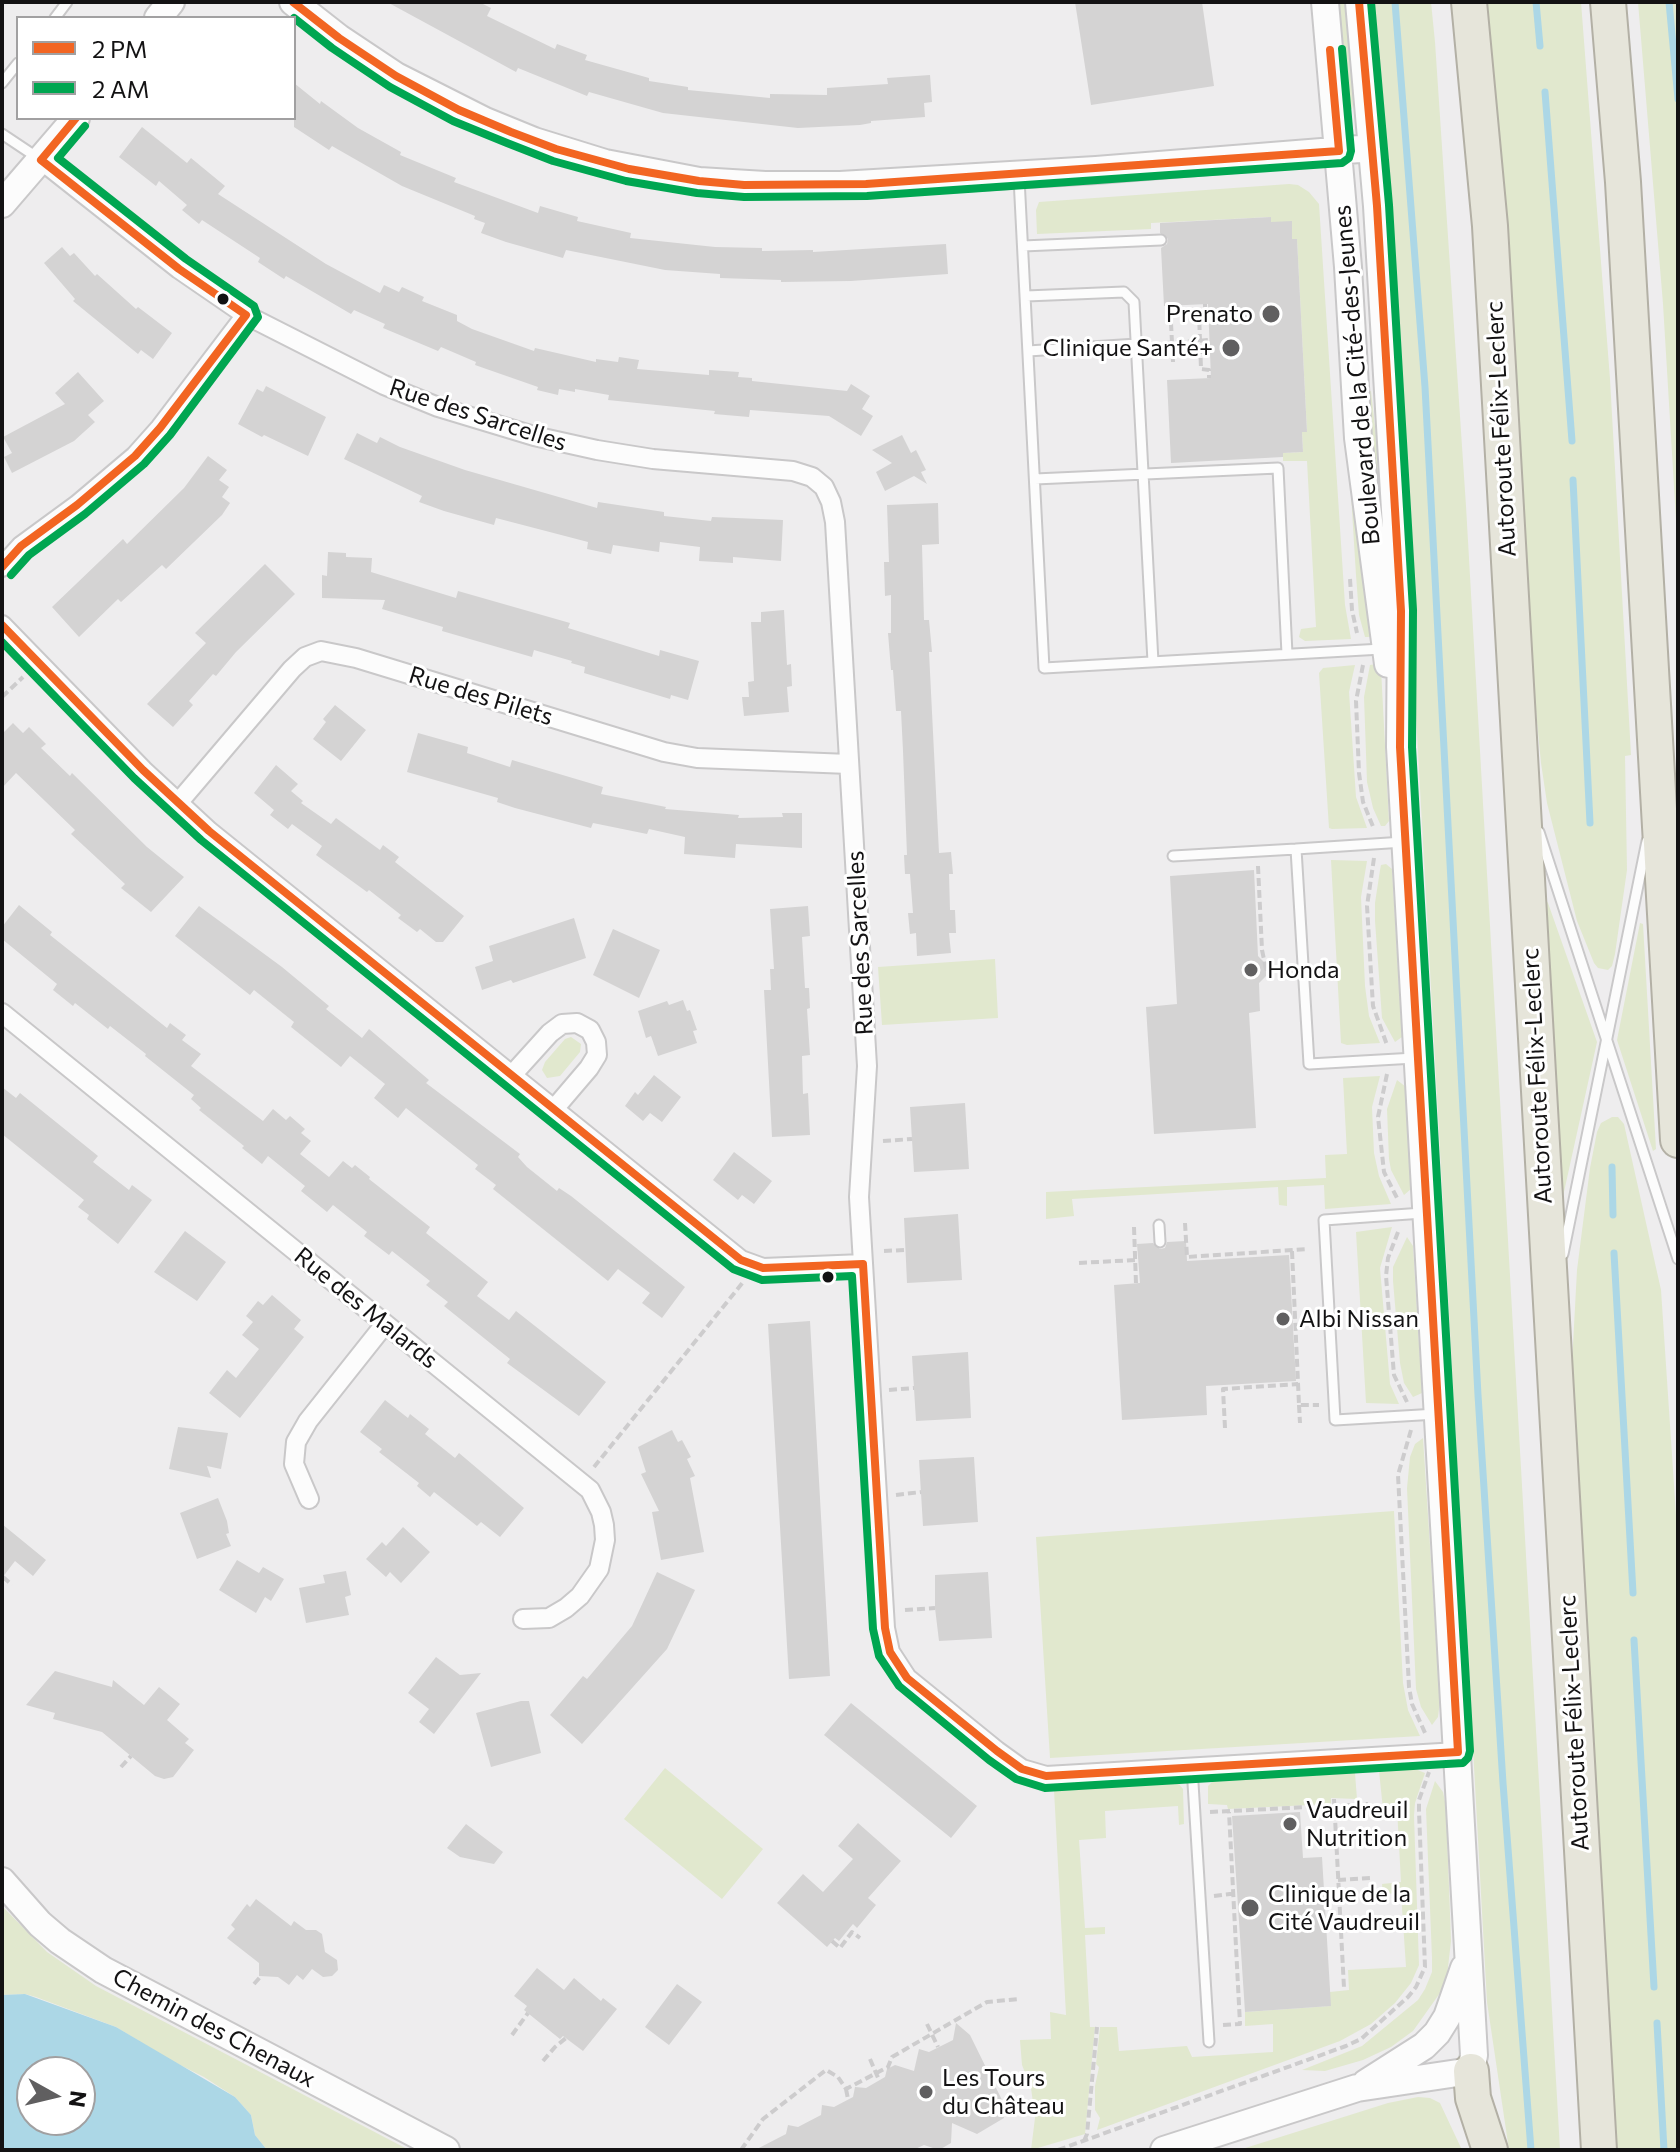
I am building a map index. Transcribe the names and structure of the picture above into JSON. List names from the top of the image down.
{
  "streets": {
    "highway": ["Autoroute Félix-Leclerc"],
    "street": [
      "Boulevard de la Cité-des-Jeunes",
      "Rue des Sarcelles",
      "Rue des Pilets",
      "Rue des Malards",
      "Chemin des Chenaux"
    ]
  },
  "crossings": [
    ["Boulevard de la Cité-des-Jeunes", "Rue des Sarcelles"],
    ["Rue des Sarcelles", "Rue des Pilets"]
  ],
  "places": [
    "Prenato",
    "Clinique Santé+",
    "Honda",
    "Albi Nissan",
    "Vaudreuil Nutrition",
    "Clinique de la Cité Vaudreuil",
    "Les Tours du Château"
  ],
  "legend": ["2 PM", "2 AM"],
  "north": "right"
}
